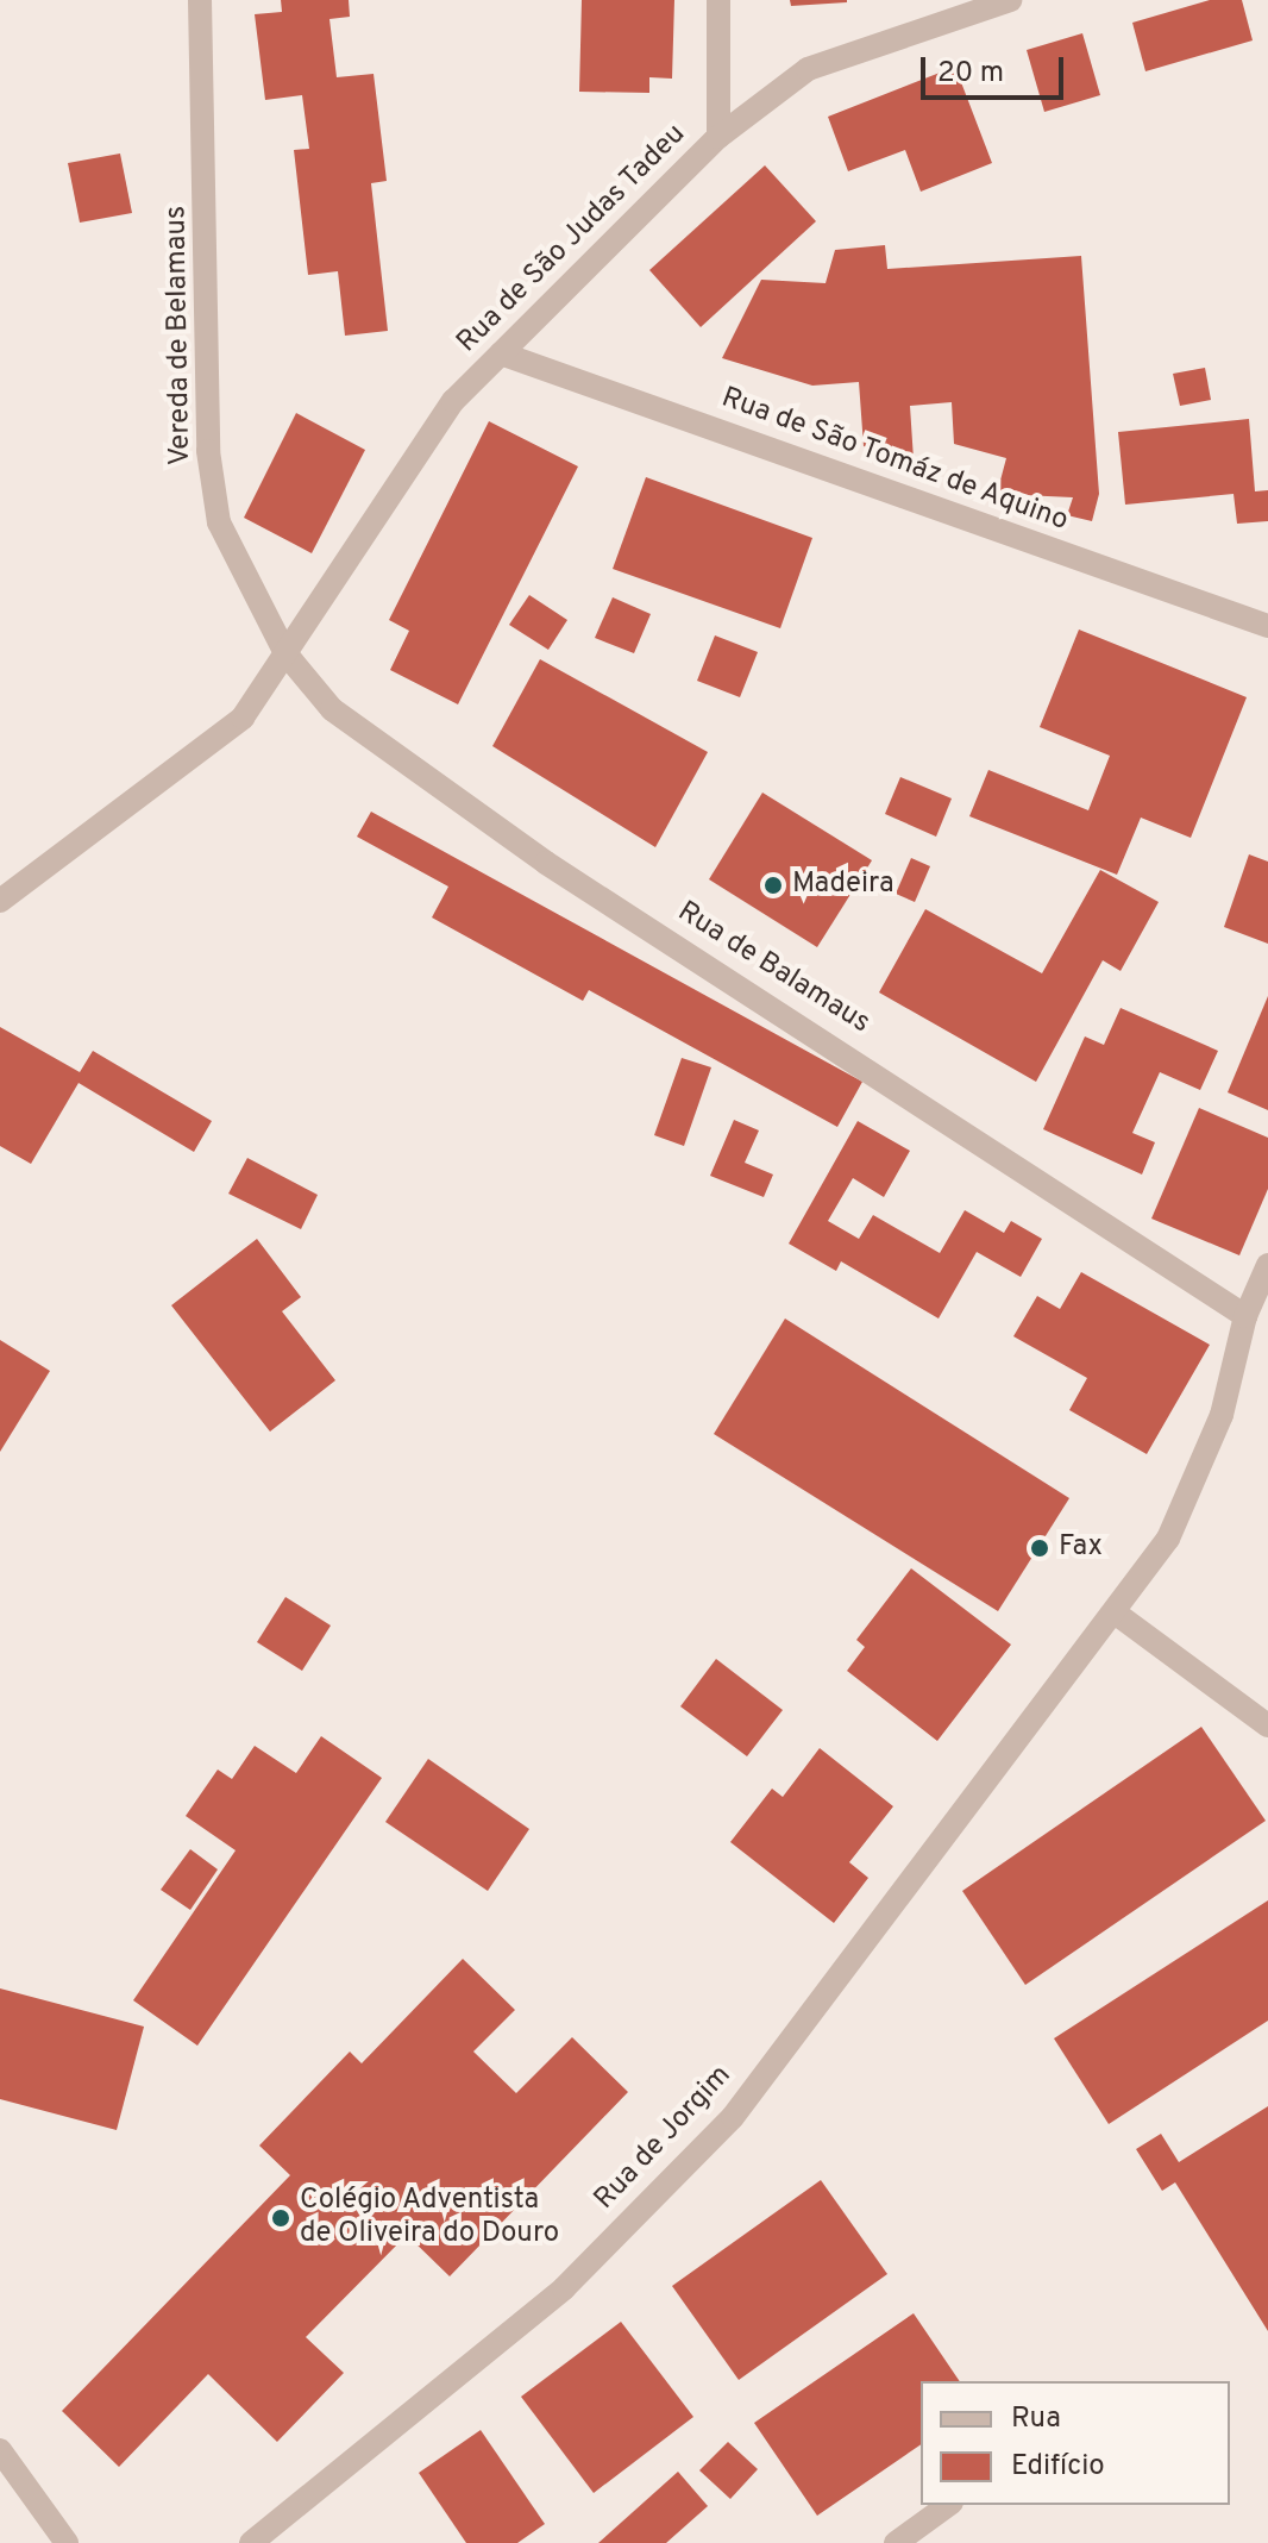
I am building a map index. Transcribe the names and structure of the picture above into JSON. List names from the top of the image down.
{
  "streets": {
    "street": [
      "Rua de São Judas Tadeu",
      "Vereda de Belamaus",
      "Rua de São Tomáz de Aquino",
      "Rua de Balamaus",
      "Rua de Jorgim"
    ]
  },
  "crossings": [
    ["Rua de São Judas Tadeu", "Vereda de Belamaus"],
    ["Rua de São Judas Tadeu", "Rua de São Tomáz de Aquino"],
    ["Rua de São Judas Tadeu", "Rua de Balamaus"],
    ["Vereda de Belamaus", "Rua de Balamaus"],
    ["Rua de Balamaus", "Rua de Jorgim"]
  ],
  "places": ["Madeira", "Fax", "Colégio Adventista de Oliveira do Douro"],
  "legend": ["Rua", "Edifício"],
  "scale_bar": "20 m"
}
